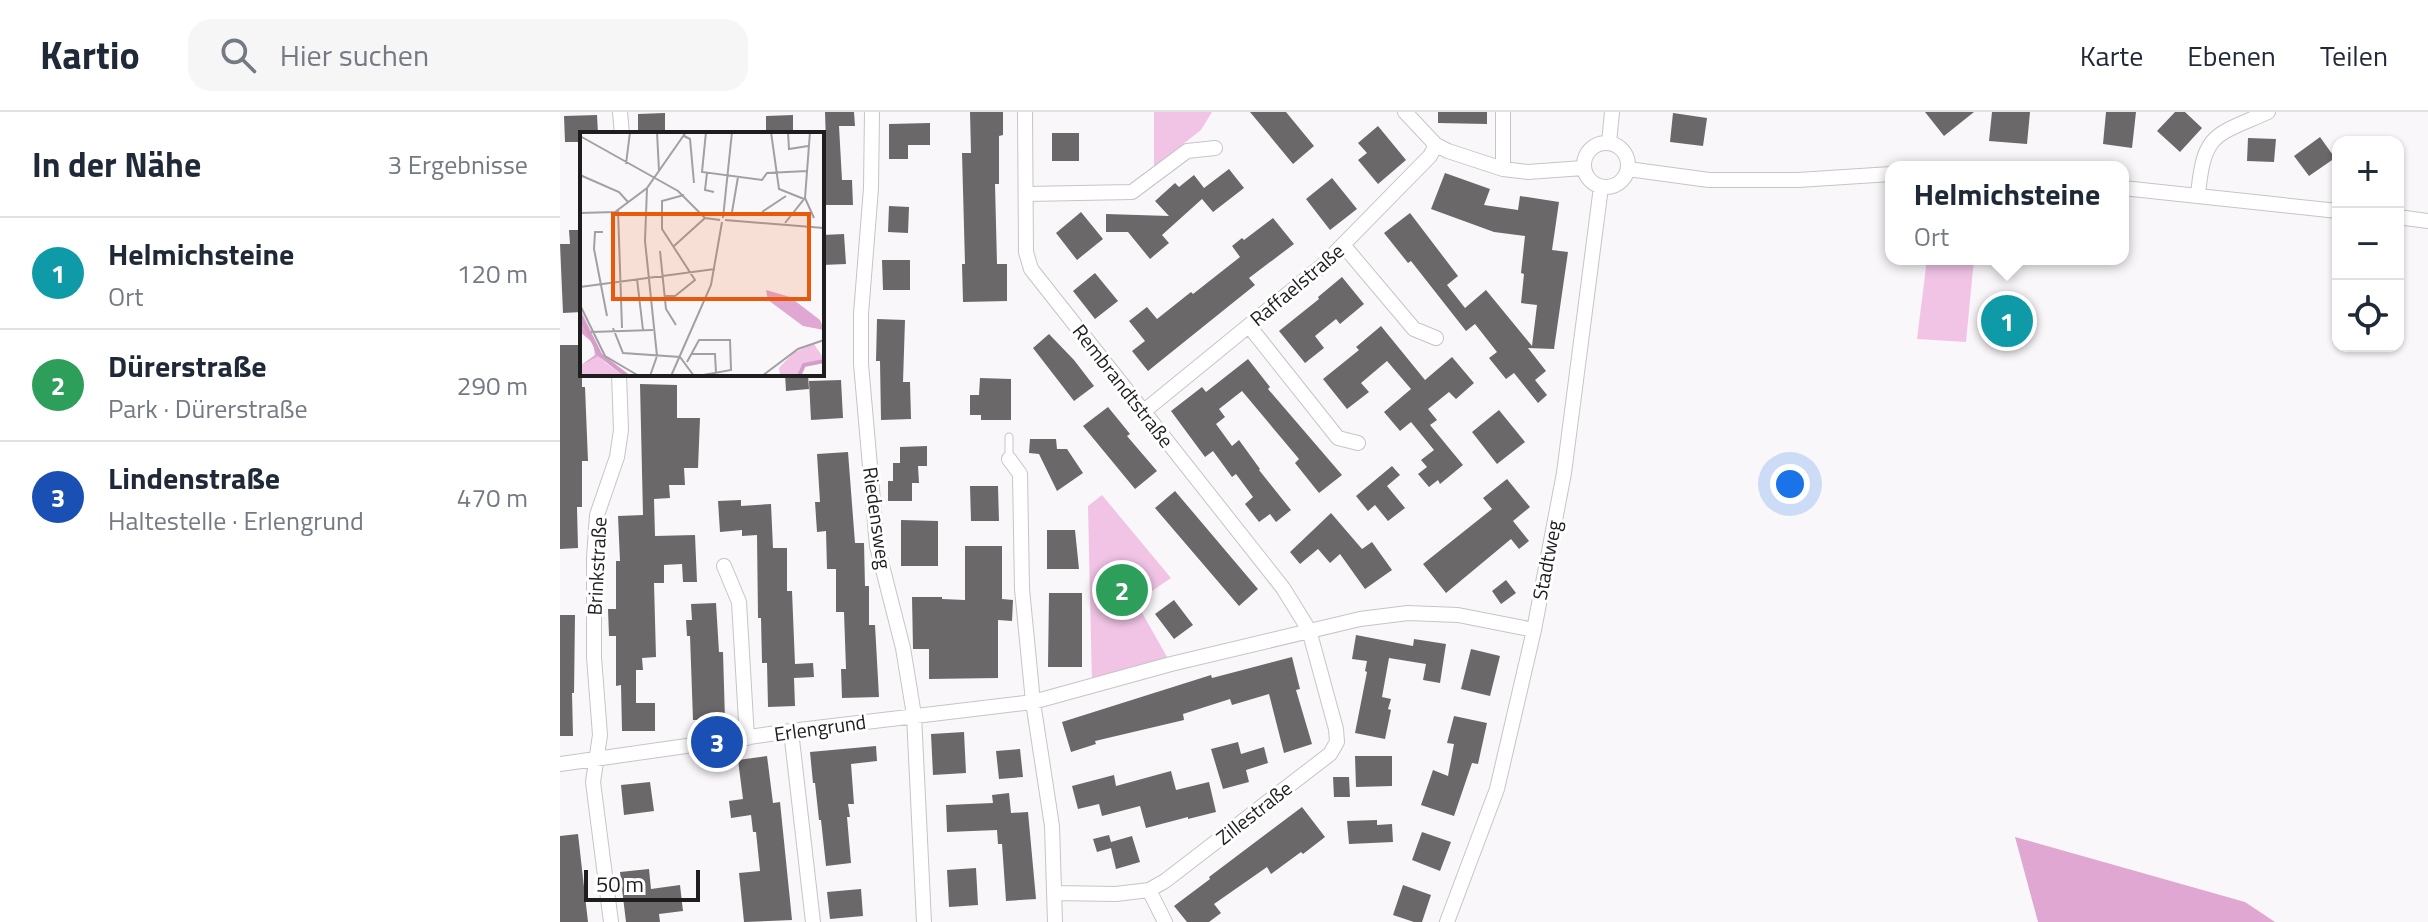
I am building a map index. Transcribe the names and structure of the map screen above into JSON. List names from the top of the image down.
{
  "streets": {
    "street": [
      "Raffaelstraße",
      "Rembrandtstraße",
      "Riedensweg",
      "Stadtweg",
      "Brinkstraße",
      "Erlengrund",
      "Zillestraße"
    ]
  },
  "crossings": [
    ["Raffaelstraße", "Rembrandtstraße"],
    ["Rembrandtstraße", "Erlengrund"],
    ["Rembrandtstraße", "Zillestraße"],
    ["Riedensweg", "Erlengrund"],
    ["Stadtweg", "Erlengrund"],
    ["Brinkstraße", "Erlengrund"],
    ["Erlengrund", "Zillestraße"]
  ],
  "scale_bar": "50 m",
  "page": {
    "header": "Kartio",
    "search": "Hier suchen",
    "nav": ["Karte", "Ebenen", "Teilen"],
    "heading": ["In der Nähe", "3 Ergebnisse"],
    "map_buttons": ["+", "−"],
    "popup": ["Helmichsteine", "Ort"],
    "list": [
      {
        "mark": "1",
        "name": "Helmichsteine",
        "note": "Ort",
        "value": "120 m"
      },
      {
        "mark": "2",
        "name": "Dürerstraße",
        "note": "Park · Dürerstraße",
        "value": "290 m"
      },
      {
        "mark": "3",
        "name": "Lindenstraße",
        "note": "Haltestelle · Erlengrund",
        "value": "470 m"
      }
    ],
    "pins": ["1", "2", "3"],
    "scale": "50 m"
  }
}
